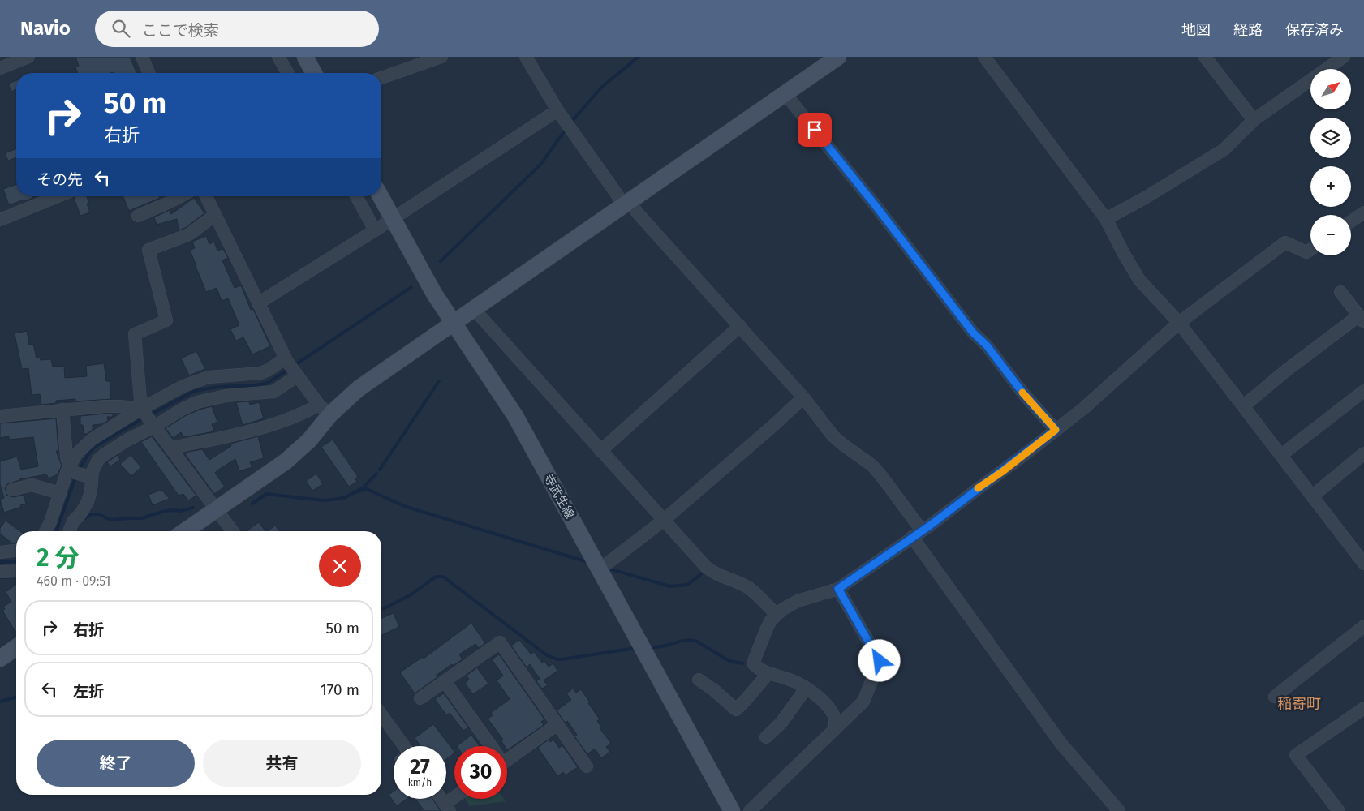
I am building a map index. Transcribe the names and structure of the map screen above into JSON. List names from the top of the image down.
{
  "streets": {
    "street": ["寺武生線"]
  },
  "districts": ["稲寄町"],
  "north": "top right",
  "page": {
    "header": "Navio",
    "search": "ここで検索",
    "nav": ["地図", "経路", "保存済み"],
    "map_buttons": ["+", "−"],
    "turn": ["50 m", "右折"],
    "then": "その先",
    "heading": ["2 分", "460 m · 09:51"],
    "list": [
      {
        "name": "右折",
        "value": "50 m"
      },
      {
        "name": "左折",
        "value": "170 m"
      }
    ],
    "buttons": ["終了", "共有"],
    "speed": "27 km/h",
    "limit": "30"
  }
}
